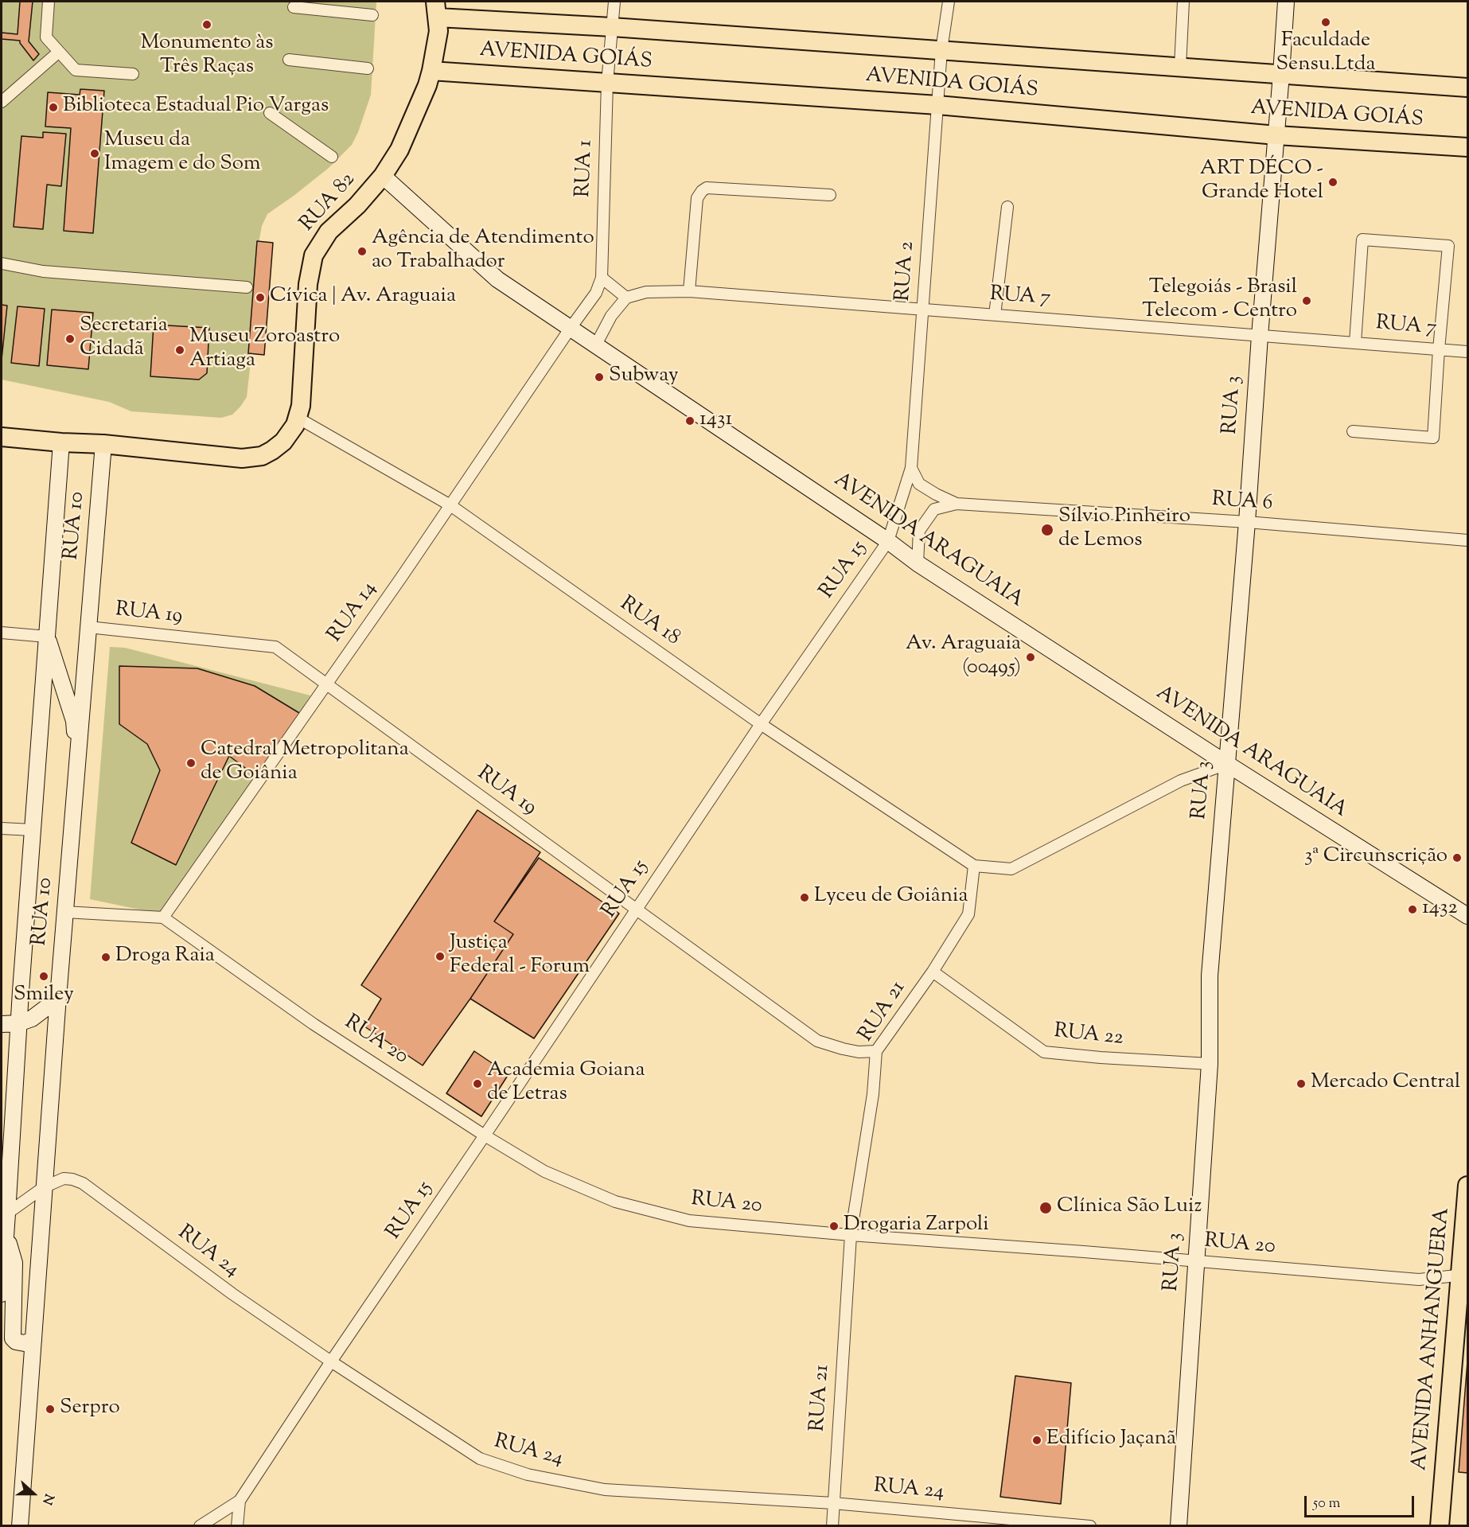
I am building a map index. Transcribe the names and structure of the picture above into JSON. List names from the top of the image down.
{
  "streets": {
    "main road": [
      "AVENIDA GOIÁS",
      "RUA 82",
      "RUA 3",
      "RUA 10",
      "AVENIDA ARAGUAIA",
      "AVENIDA ANHANGUERA"
    ],
    "street": [
      "RUA 1",
      "RUA 2",
      "RUA 7",
      "RUA 6",
      "RUA 15",
      "RUA 14",
      "RUA 19",
      "RUA 18",
      "RUA 21",
      "RUA 22",
      "RUA 20",
      "RUA 24"
    ]
  },
  "crossings": [
    ["AVENIDA GOIÁS", "RUA 1"],
    ["AVENIDA GOIÁS", "RUA 82"],
    ["AVENIDA GOIÁS", "RUA 2"],
    ["AVENIDA GOIÁS", "RUA 3"],
    ["RUA 1", "AVENIDA ARAGUAIA"],
    ["RUA 1", "RUA 14"],
    ["RUA 82", "RUA 10"],
    ["RUA 82", "AVENIDA ARAGUAIA"],
    ["RUA 82", "RUA 18"],
    ["RUA 2", "RUA 7"],
    ["RUA 2", "RUA 6"],
    ["RUA 2", "AVENIDA ARAGUAIA"],
    ["RUA 2", "RUA 15"],
    ["RUA 7", "RUA 3"],
    ["RUA 3", "RUA 6"],
    ["RUA 3", "AVENIDA ARAGUAIA"],
    ["RUA 3", "RUA 22"],
    ["RUA 3", "RUA 20"],
    ["RUA 6", "AVENIDA ARAGUAIA"],
    ["RUA 10", "RUA 19"],
    ["RUA 10", "RUA 24"],
    ["AVENIDA ARAGUAIA", "RUA 15"],
    ["AVENIDA ARAGUAIA", "RUA 14"],
    ["RUA 15", "RUA 19"],
    ["RUA 15", "RUA 18"],
    ["RUA 15", "RUA 20"],
    ["RUA 15", "RUA 24"],
    ["RUA 14", "RUA 19"],
    ["RUA 14", "RUA 18"],
    ["RUA 14", "RUA 20"],
    ["RUA 19", "RUA 21"],
    ["RUA 18", "RUA 21"],
    ["RUA 21", "RUA 22"],
    ["RUA 21", "RUA 20"],
    ["RUA 21", "RUA 24"],
    ["RUA 20", "AVENIDA ANHANGUERA"]
  ],
  "places": [
    "Faculdade Sensu Ltda",
    "Monumento às Três Raças",
    "Biblioteca Estadual Pio Vargas",
    "Museu da Imagem e do Som",
    "ART DÉCO - Grande Hotel",
    "Agência de Atendimento ao Trabalhador",
    "Cívica | Av. Araguaia",
    "Telegoiás - Brasil Telecom - Centro",
    "Secretaria Cidadã",
    "Museu Zoroastro Artiaga",
    "Subway",
    "1431",
    "Sílvio Pinheiro de Lemos",
    "Av. Araguaia (00495)",
    "Catedral Metropolitana de Goiânia",
    "3ª Circunscrição",
    "Lyceu de Goiânia",
    "1432",
    "Justiça Federal - Forum",
    "Droga Raia",
    "Smiley",
    "Academia Goiana de Letras",
    "Mercado Central",
    "Clínica São Luiz",
    "Drogaria Zarpoli",
    "Serpro",
    "Edifício Jaçanã"
  ],
  "scale_bar": "50 m",
  "north": "right"
}
